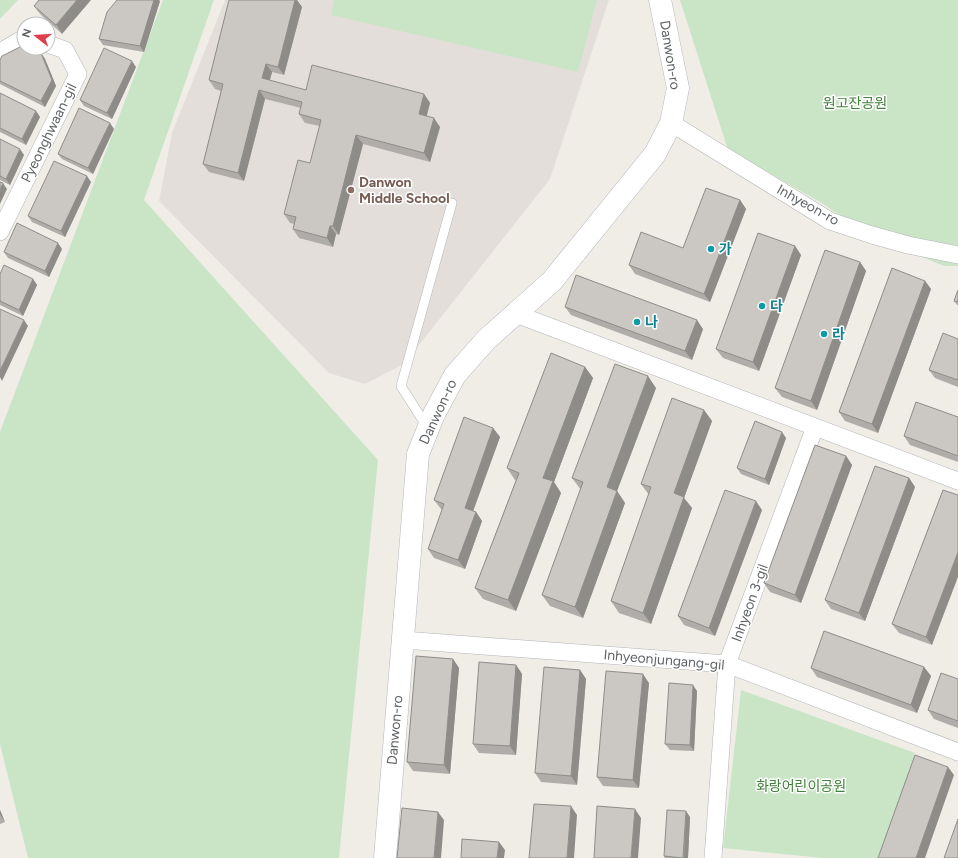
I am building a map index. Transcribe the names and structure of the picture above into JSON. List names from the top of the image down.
{
  "streets": {
    "street": [
      "Danwon-ro",
      "Pyeonghwaan-gil",
      "Inhyeon-ro",
      "Inhyeon 3-gil",
      "Inhyeonjungang-gil"
    ]
  },
  "crossings": [
    ["Danwon-ro", "Inhyeon-ro"],
    ["Danwon-ro", "Inhyeonjungang-gil"],
    ["Inhyeon 3-gil", "Inhyeonjungang-gil"]
  ],
  "parks": ["원고잔공원", "화랑어린이공원"],
  "places": [
    "Danwon Middle School",
    "가",
    "다",
    "나",
    "라"
  ],
  "north": "left"
}
